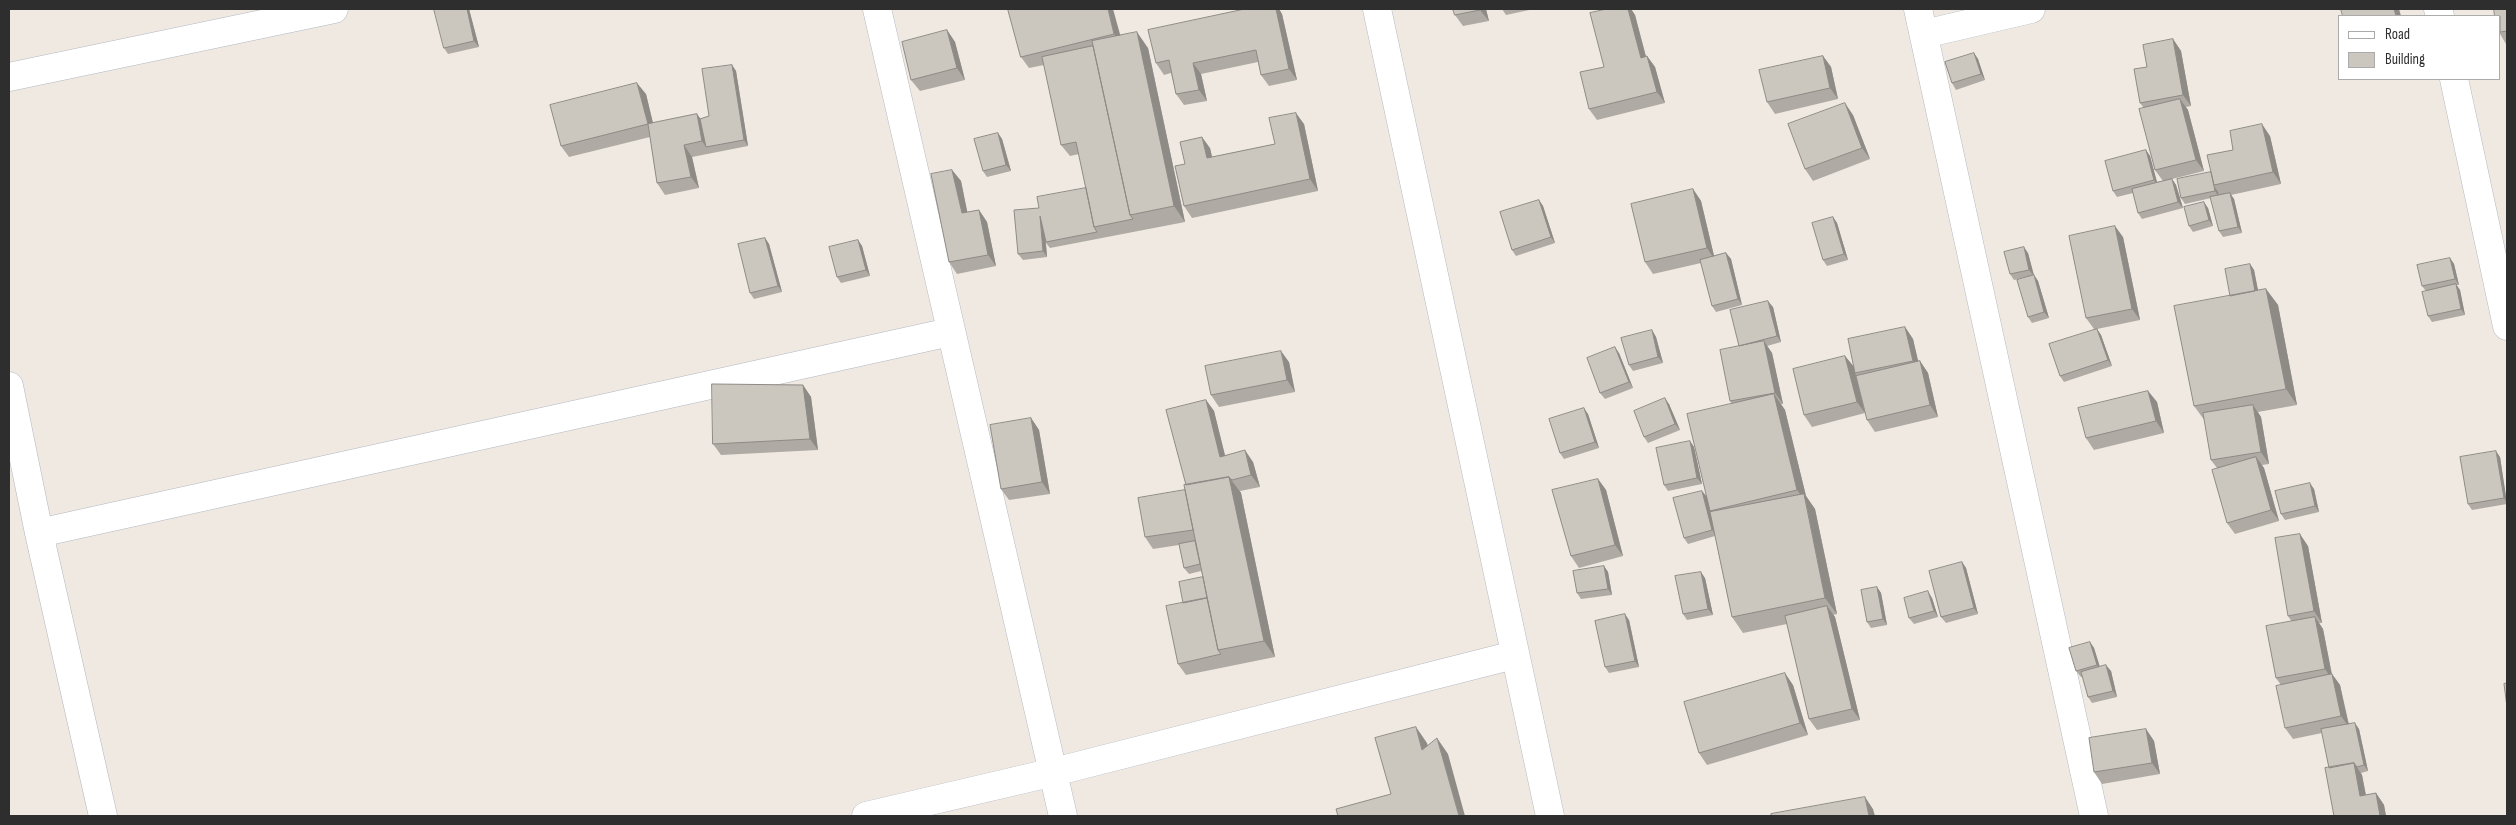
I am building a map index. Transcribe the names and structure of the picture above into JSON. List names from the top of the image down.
{
  "legend": ["Road", "Building"]
}
